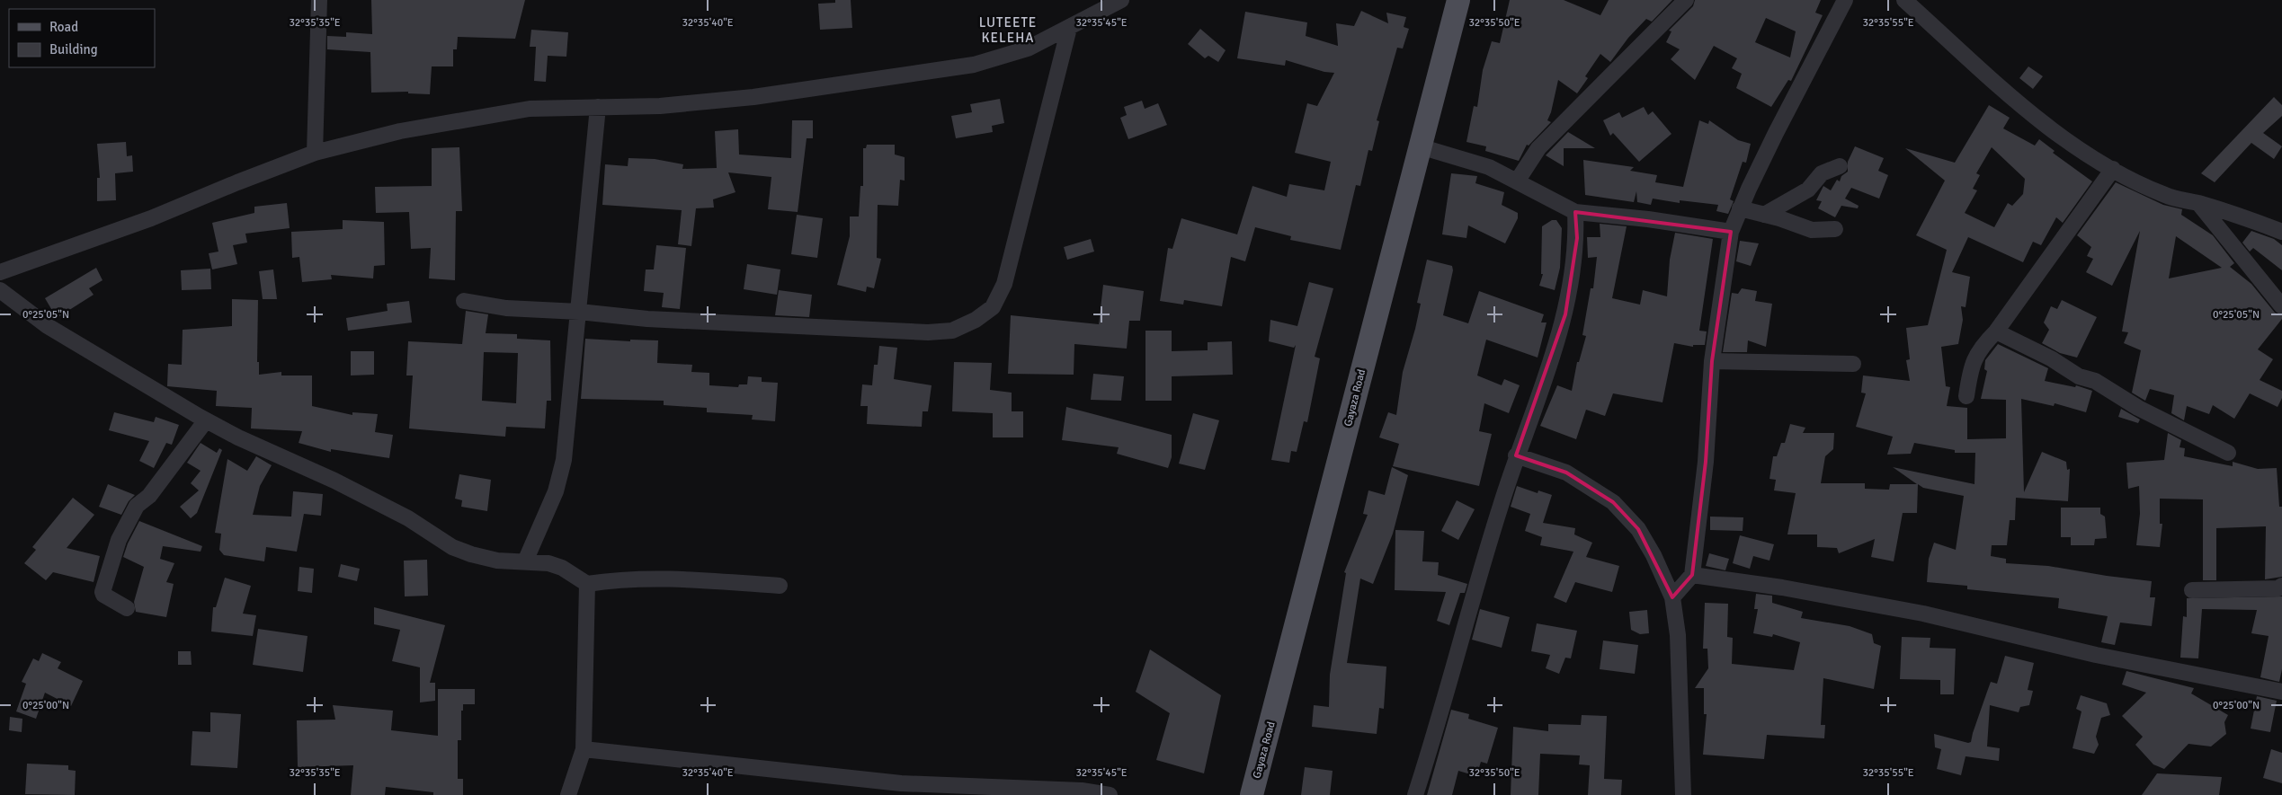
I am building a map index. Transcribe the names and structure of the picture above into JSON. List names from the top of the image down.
{
  "streets": {
    "main road": ["Gayaza Road"]
  },
  "districts": ["LUTEETE KELEHA"],
  "legend": ["Road", "Building"],
  "coordinates": [
    "32°35'35\"E",
    "32°35'40\"E",
    "32°35'45\"E",
    "32°35'50\"E",
    "32°35'55\"E",
    "0°25'05\"N",
    "0°25'00\"N"
  ]
}
